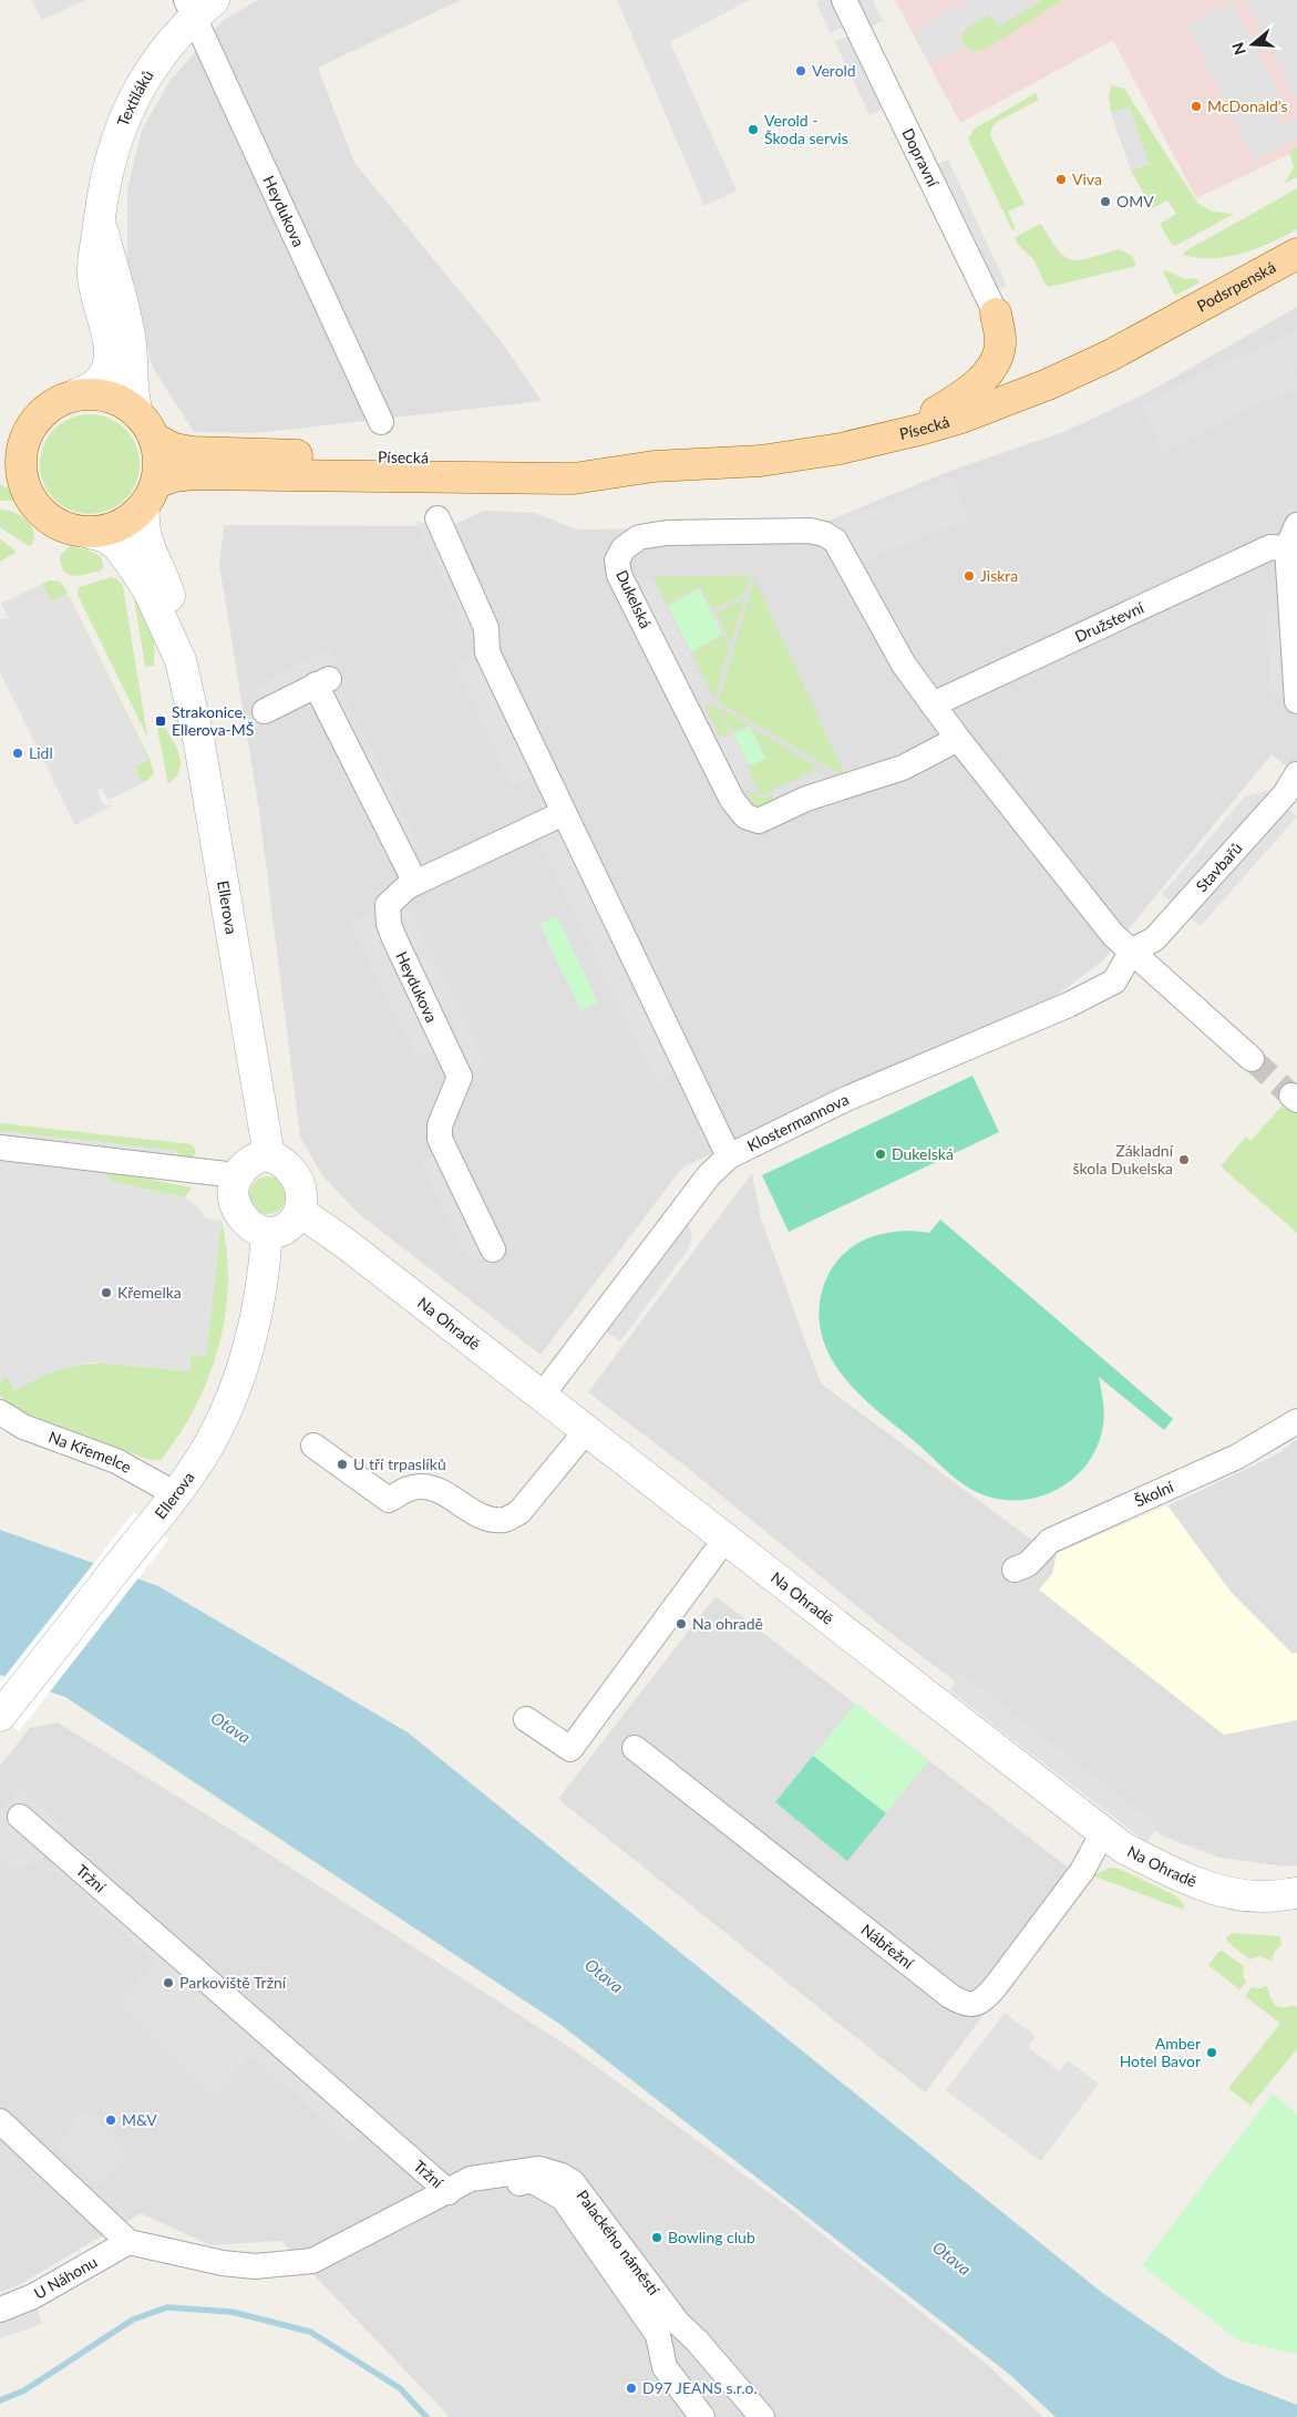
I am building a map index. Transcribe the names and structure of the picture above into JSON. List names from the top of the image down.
{
  "streets": {
    "main road": ["Podsrpenská", "Písecká"],
    "street": [
      "Textiláků",
      "Dopravní",
      "Heydukova",
      "Dukelská",
      "Družstevní",
      "Stavbařů",
      "Ellerova",
      "Klostermannova",
      "Na Ohradě",
      "Na Křemelce",
      "Školní",
      "Tržní",
      "Nábřežní",
      "Palackého náměstí",
      "U Náhonu"
    ]
  },
  "crossings": [
    ["Textiláků", "Heydukova"],
    ["Textiláků", "Písecká"],
    ["Textiláků", "Ellerova"],
    ["Podsrpenská", "Písecká"],
    ["Písecká", "Ellerova"],
    ["Dukelská", "Družstevní"],
    ["Dukelská", "Stavbařů"],
    ["Dukelská", "Klostermannova"],
    ["Stavbařů", "Klostermannova"],
    ["Ellerova", "Na Ohradě"],
    ["Ellerova", "Na Křemelce"],
    ["Klostermannova", "Na Ohradě"],
    ["Na Ohradě", "Nábřežní"],
    ["Tržní", "Palackého náměstí"],
    ["Tržní", "U Náhonu"]
  ],
  "water": ["Otava"],
  "places": {
    "other": [
      "Verold",
      "McDonald's",
      "Verold - Škoda servis",
      "Viva",
      "OMV",
      "Jiskra",
      "Lidl",
      "Dukelská",
      "Základní škola Dukelska",
      "Křemelka",
      "U tří trpaslíků",
      "Na ohradě",
      "Parkoviště Tržní",
      "Amber Hotel Bavor",
      "M&V",
      "Bowling club",
      "D97 JEANS s.r.o."
    ],
    "transit": ["Strakonice, Ellerova-MŠ"]
  },
  "north": "left"
}
